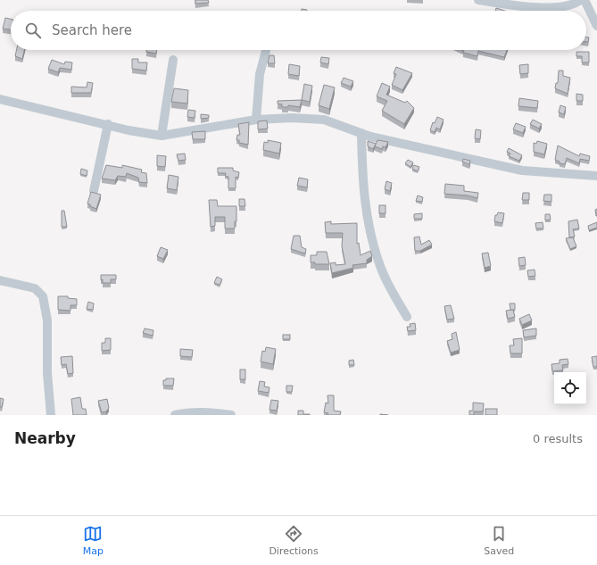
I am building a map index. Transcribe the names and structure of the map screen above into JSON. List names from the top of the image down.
{
  "page": {
    "search": "Search here",
    "heading": ["Nearby", "0 results"],
    "nav": ["Map", "Directions", "Saved"]
  }
}
